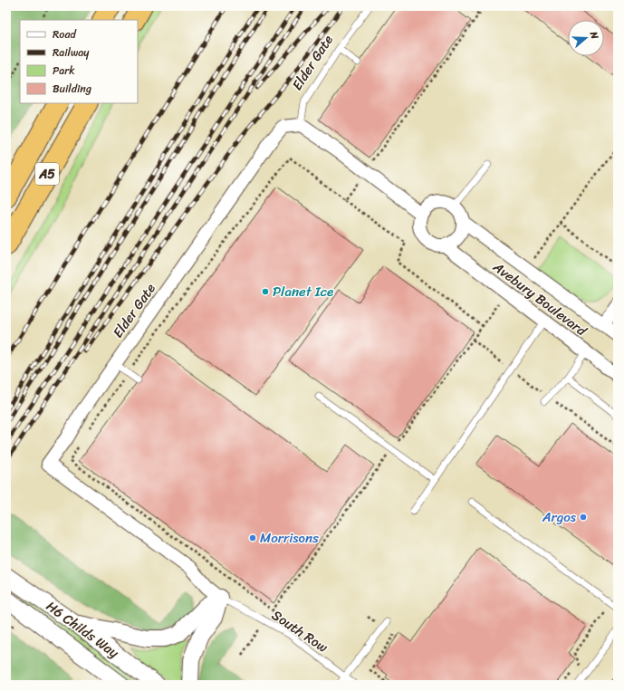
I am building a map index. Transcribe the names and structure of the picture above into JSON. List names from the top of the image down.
{
  "streets": {
    "highway": ["A5"],
    "street": ["Elder Gate", "Avebury Boulevard", "H6 Childs Way"],
    "lane": ["South Row"]
  },
  "crossings": [
    ["Elder Gate", "South Row"]
  ],
  "places": ["Planet Ice", "Argos", "Morrisons"],
  "legend": [
    "Road",
    "Railway",
    "Park",
    "Building"
  ],
  "north": "right"
}
